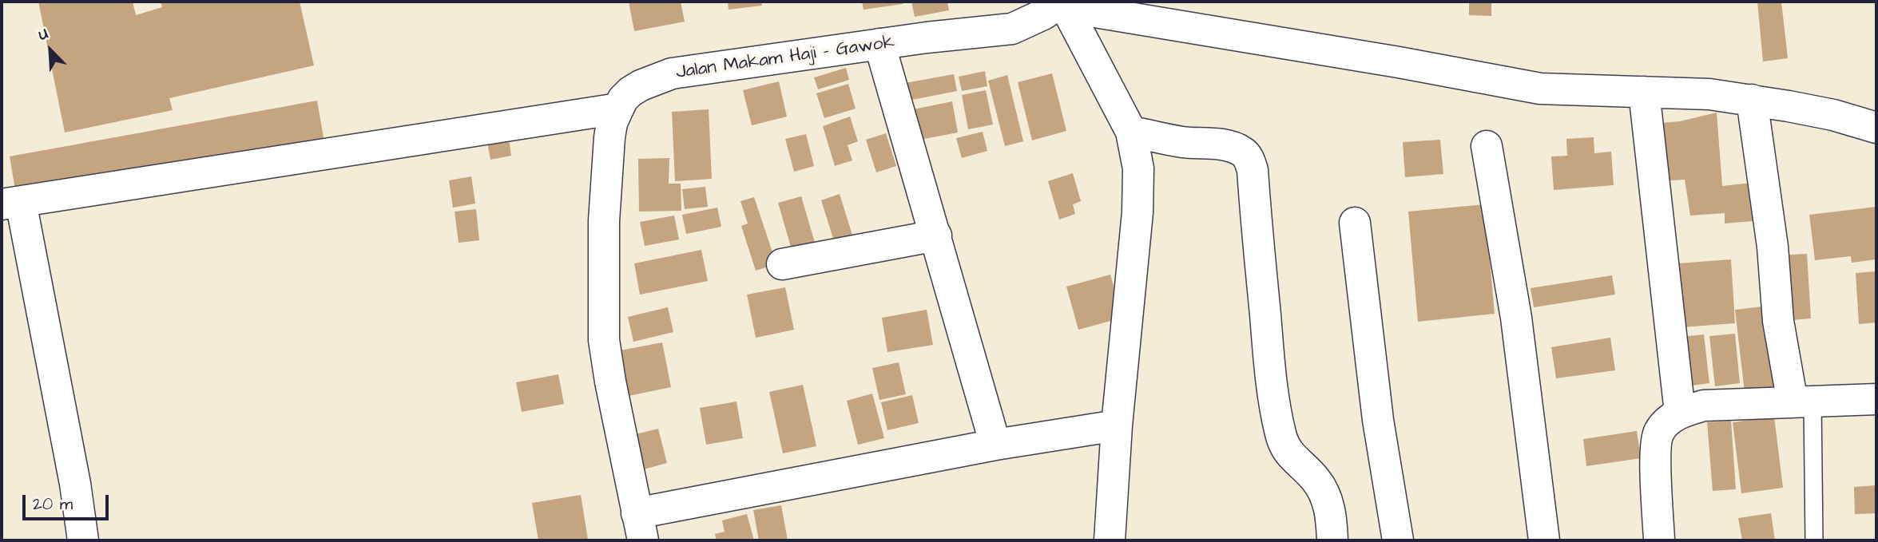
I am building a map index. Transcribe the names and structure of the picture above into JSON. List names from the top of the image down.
{
  "streets": {
    "street": ["Jalan Makam Haji - Gawok"]
  },
  "scale_bar": "20 m",
  "north": "top left"
}
